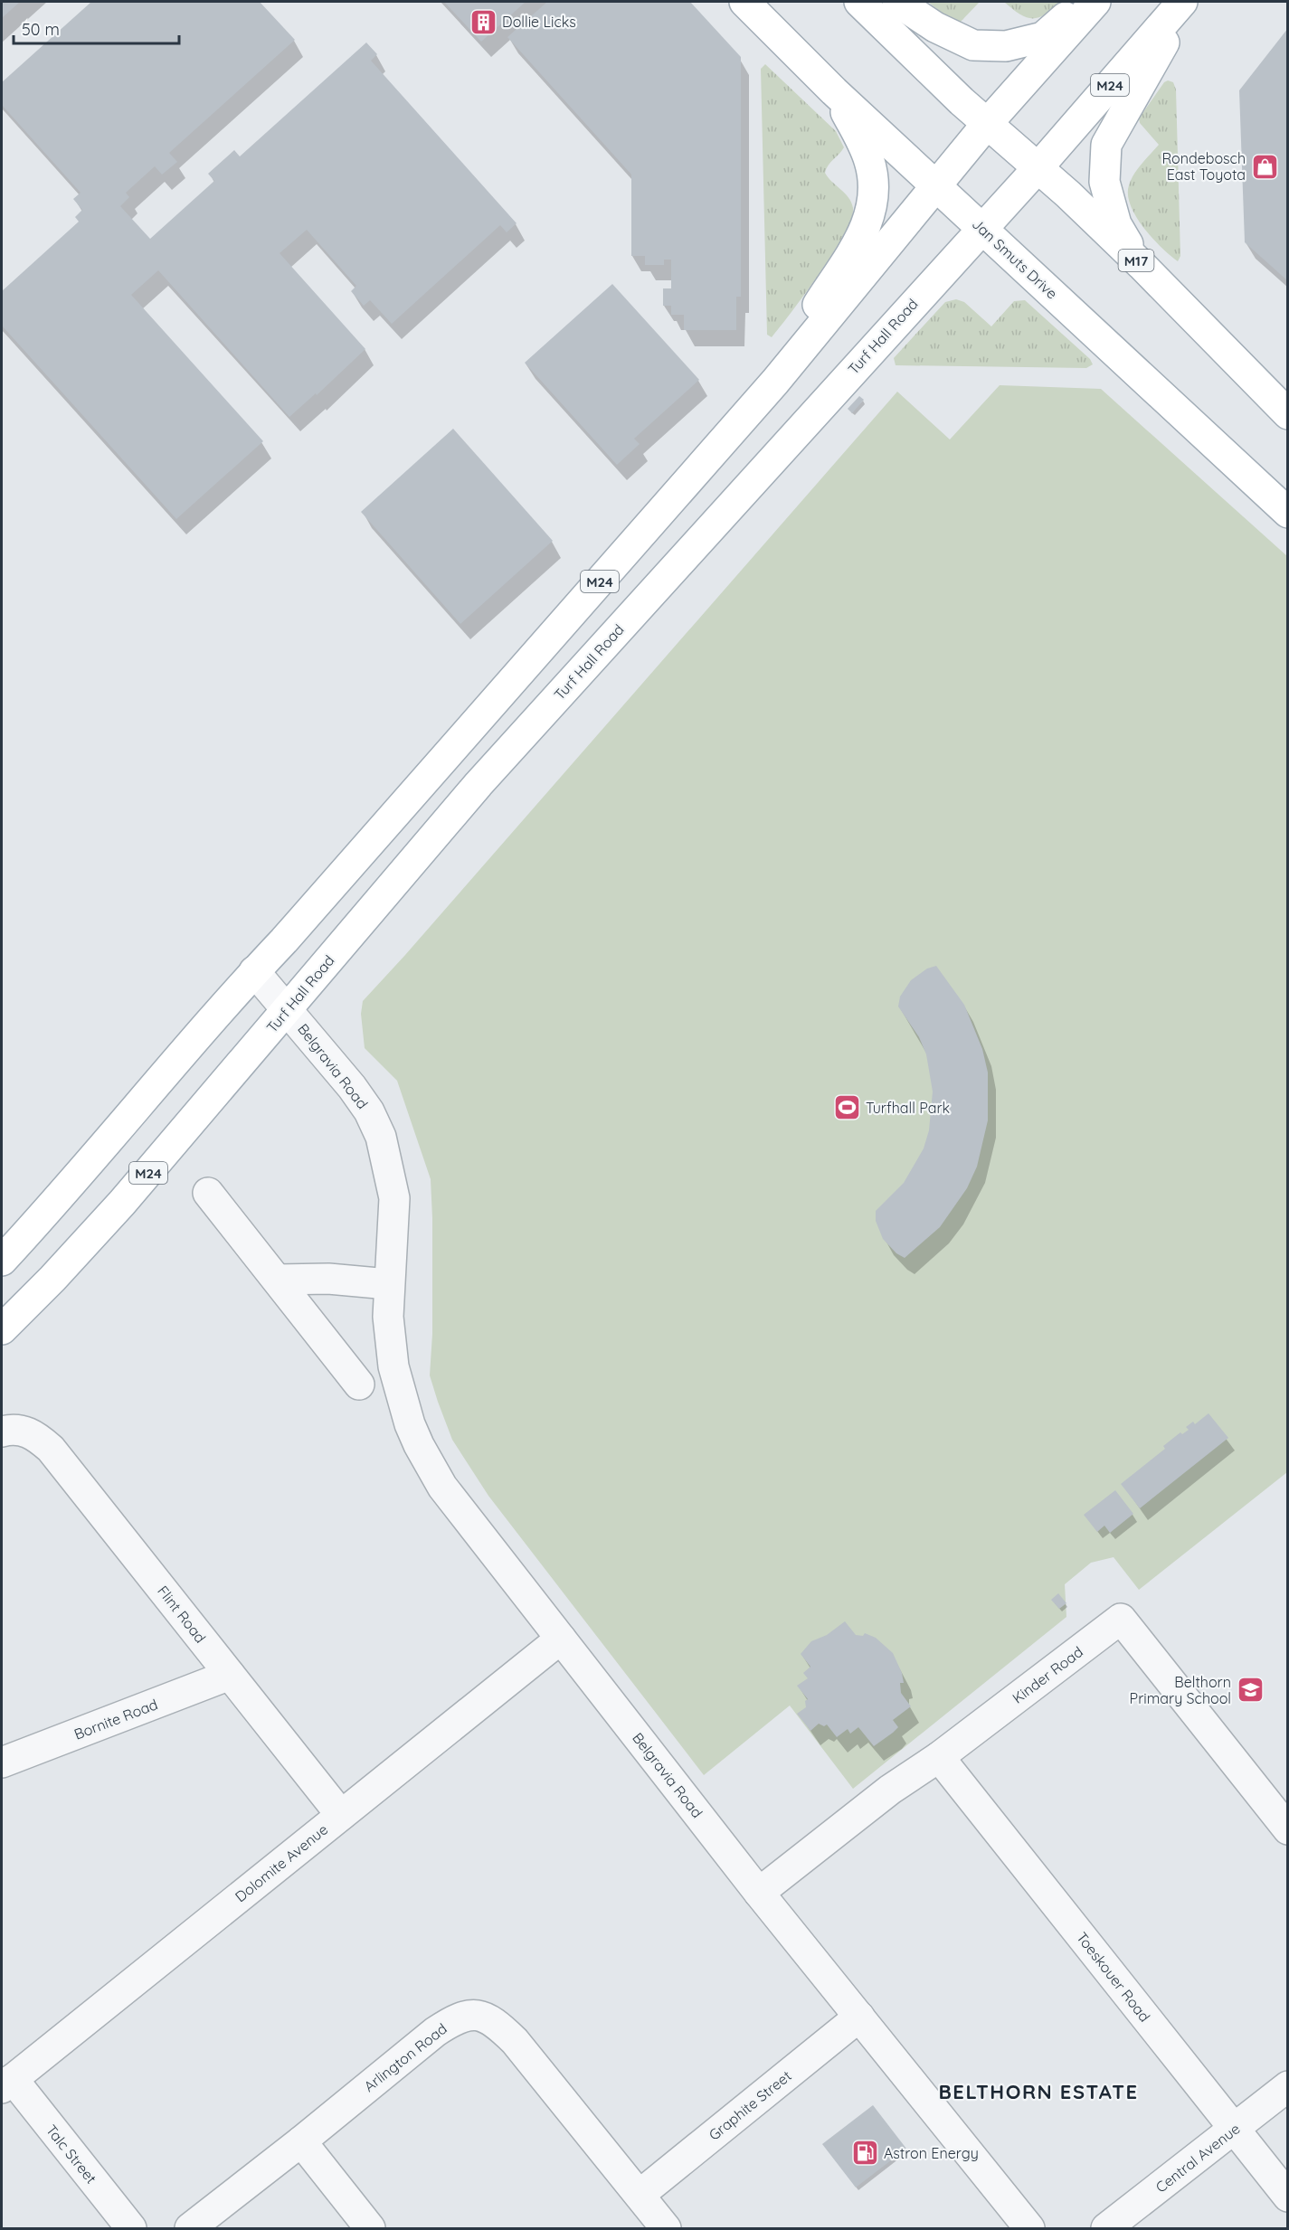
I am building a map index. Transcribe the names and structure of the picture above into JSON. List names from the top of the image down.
{
  "streets": {
    "main road": [
      "M24",
      "Jan Smuts Drive",
      "M17",
      "Turf Hall Road"
    ],
    "street": [
      "Belgravia Road",
      "Flint Road",
      "Kinder Road",
      "Bornite Road",
      "Dolomite Avenue",
      "Toeskouer Road",
      "Arlington Road",
      "Graphite Street",
      "Talc Street",
      "Central Avenue"
    ]
  },
  "crossings": [
    ["M24", "Jan Smuts Drive"],
    ["M24", "M17"],
    ["M24", "Belgravia Road"],
    ["Jan Smuts Drive", "Turf Hall Road"],
    ["M17", "Turf Hall Road"],
    ["Turf Hall Road", "Belgravia Road"],
    ["Belgravia Road", "Kinder Road"],
    ["Belgravia Road", "Dolomite Avenue"],
    ["Belgravia Road", "Graphite Street"],
    ["Flint Road", "Bornite Road"],
    ["Flint Road", "Dolomite Avenue"],
    ["Kinder Road", "Toeskouer Road"],
    ["Dolomite Avenue", "Talc Street"],
    ["Toeskouer Road", "Central Avenue"],
    ["Arlington Road", "Graphite Street"]
  ],
  "districts": ["BELTHORN ESTATE"],
  "places": {
    "building": ["Dollie Licks"],
    "shop": ["Rondebosch East Toyota"],
    "sports": ["Turfhall Park"],
    "school or university": ["Belthorn Primary School"],
    "fuel station": ["Astron Energy"]
  },
  "scale_bar": "50 m"
}
